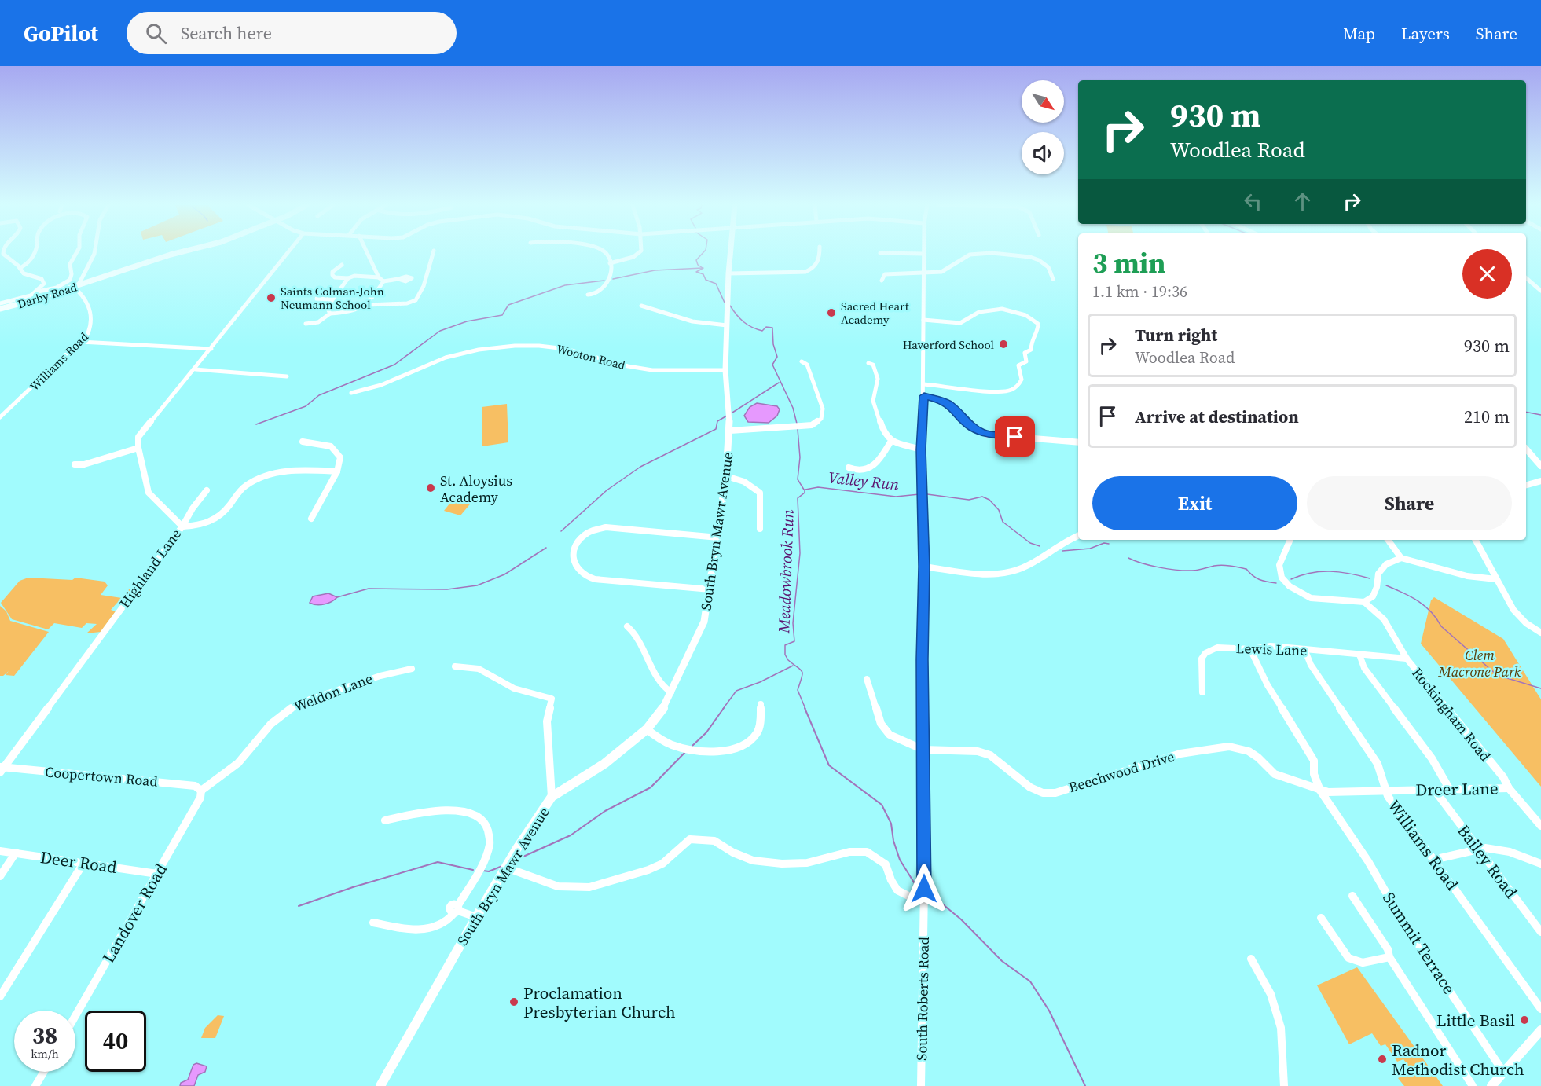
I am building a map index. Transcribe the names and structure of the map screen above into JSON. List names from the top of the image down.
{
  "streets": {
    "main road": ["Darby Road", "South Bryn Mawr Avenue"],
    "street": [
      "Wooton Road",
      "Williams Road",
      "Highland Lane",
      "Lewis Lane",
      "Weldon Lane",
      "Rockingham Road",
      "Beechwood Drive",
      "Coopertown Road",
      "Dreer Lane",
      "Bailey Road",
      "Deer Road",
      "Landover Road",
      "Summit Terrace",
      "South Roberts Road"
    ]
  },
  "crossings": [
    ["Wooton Road", "South Bryn Mawr Avenue"],
    ["Williams Road", "Lewis Lane"],
    ["Williams Road", "Dreer Lane"],
    ["Highland Lane", "Coopertown Road"],
    ["Lewis Lane", "Rockingham Road"],
    ["Weldon Lane", "Coopertown Road"],
    ["Weldon Lane", "Landover Road"],
    ["Rockingham Road", "Dreer Lane"],
    ["Beechwood Drive", "Dreer Lane"],
    ["Beechwood Drive", "Summit Terrace"],
    ["Beechwood Drive", "South Roberts Road"],
    ["Coopertown Road", "Landover Road"],
    ["Dreer Lane", "Bailey Road"],
    ["Dreer Lane", "Summit Terrace"],
    ["Deer Road", "Landover Road"]
  ],
  "water": ["Valley Run", "Meadowbrook Run"],
  "parks": ["Clem Macrone Park"],
  "places": [
    "Saints Colman-John Neumann School",
    "Sacred Heart Academy",
    "Haverford School",
    "St. Aloysius Academy",
    "Proclamation Presbyterian Church",
    "Little Basil",
    "Radnor Methodist Church"
  ],
  "north": "bottom right",
  "page": {
    "header": "GoPilot",
    "search": "Search here",
    "nav": ["Map", "Layers", "Share"],
    "turn": ["930 m", "Woodlea Road"],
    "heading": ["3 min", "1.1 km · 19:36"],
    "list": [
      {
        "name": "Turn right",
        "note": "Woodlea Road",
        "value": "930 m"
      },
      {
        "name": "Arrive at destination",
        "value": "210 m"
      }
    ],
    "buttons": ["Exit", "Share"],
    "speed": "38 km/h",
    "limit": "40"
  }
}
